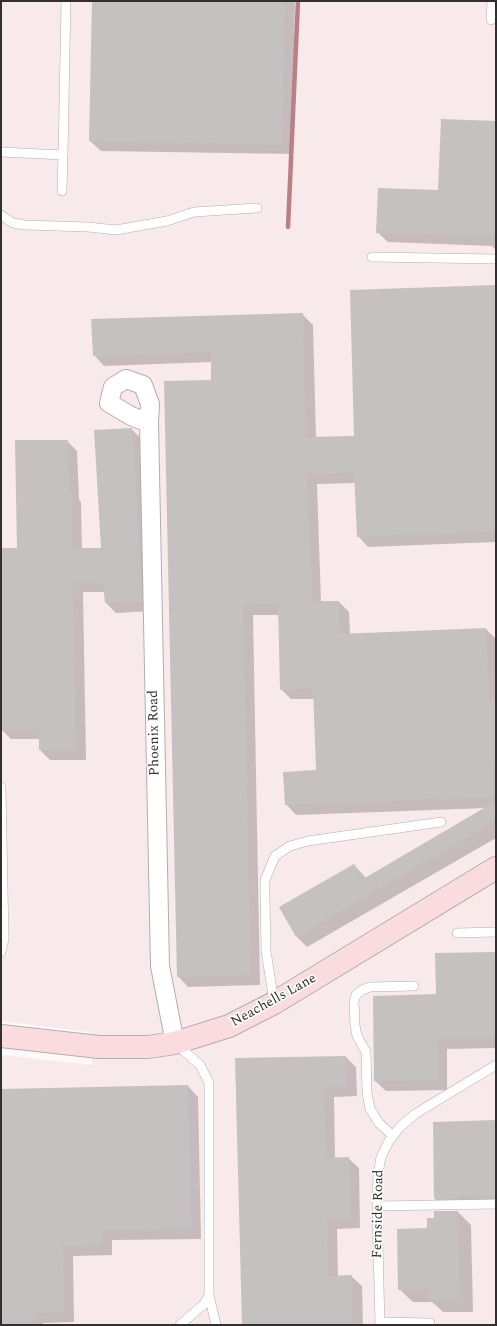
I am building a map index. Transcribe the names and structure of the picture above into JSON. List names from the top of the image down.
{
  "streets": {
    "street": ["Phoenix Road", "Neachells Lane"],
    "lane": ["Fernside Road"]
  },
  "crossings": [
    ["Phoenix Road", "Neachells Lane"]
  ]
}
